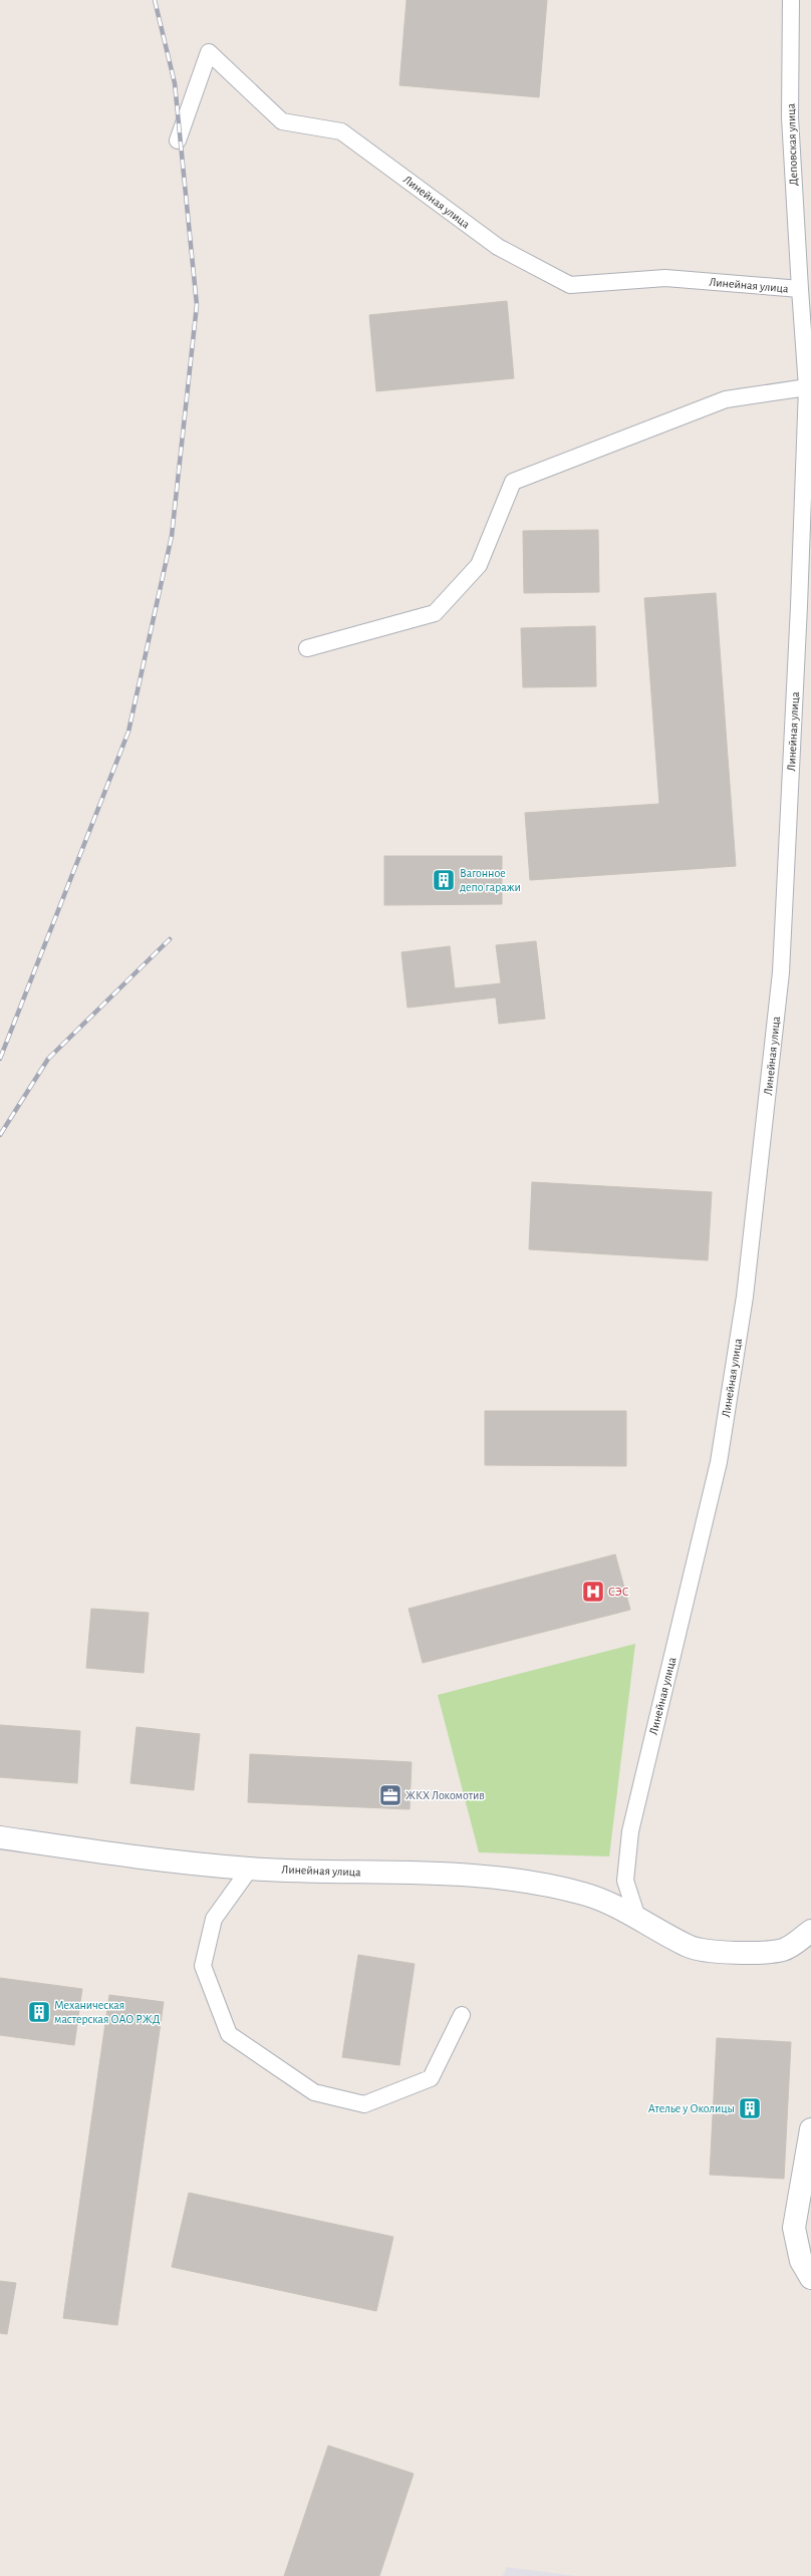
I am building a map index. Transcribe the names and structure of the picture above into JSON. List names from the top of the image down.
{
  "streets": {
    "street": ["Линейная улица"],
    "lane": ["Деповская улица"]
  },
  "crossings": [
    ["Деповская улица", "Линейная улица"]
  ],
  "places": {
    "building": ["Вагонное депо гаражи", "Механическая мастерская ОАО РЖД", "Ателье у Околицы"],
    "hospital": ["СЭС"],
    "office": ["ЖКХ Локомотив"]
  }
}
